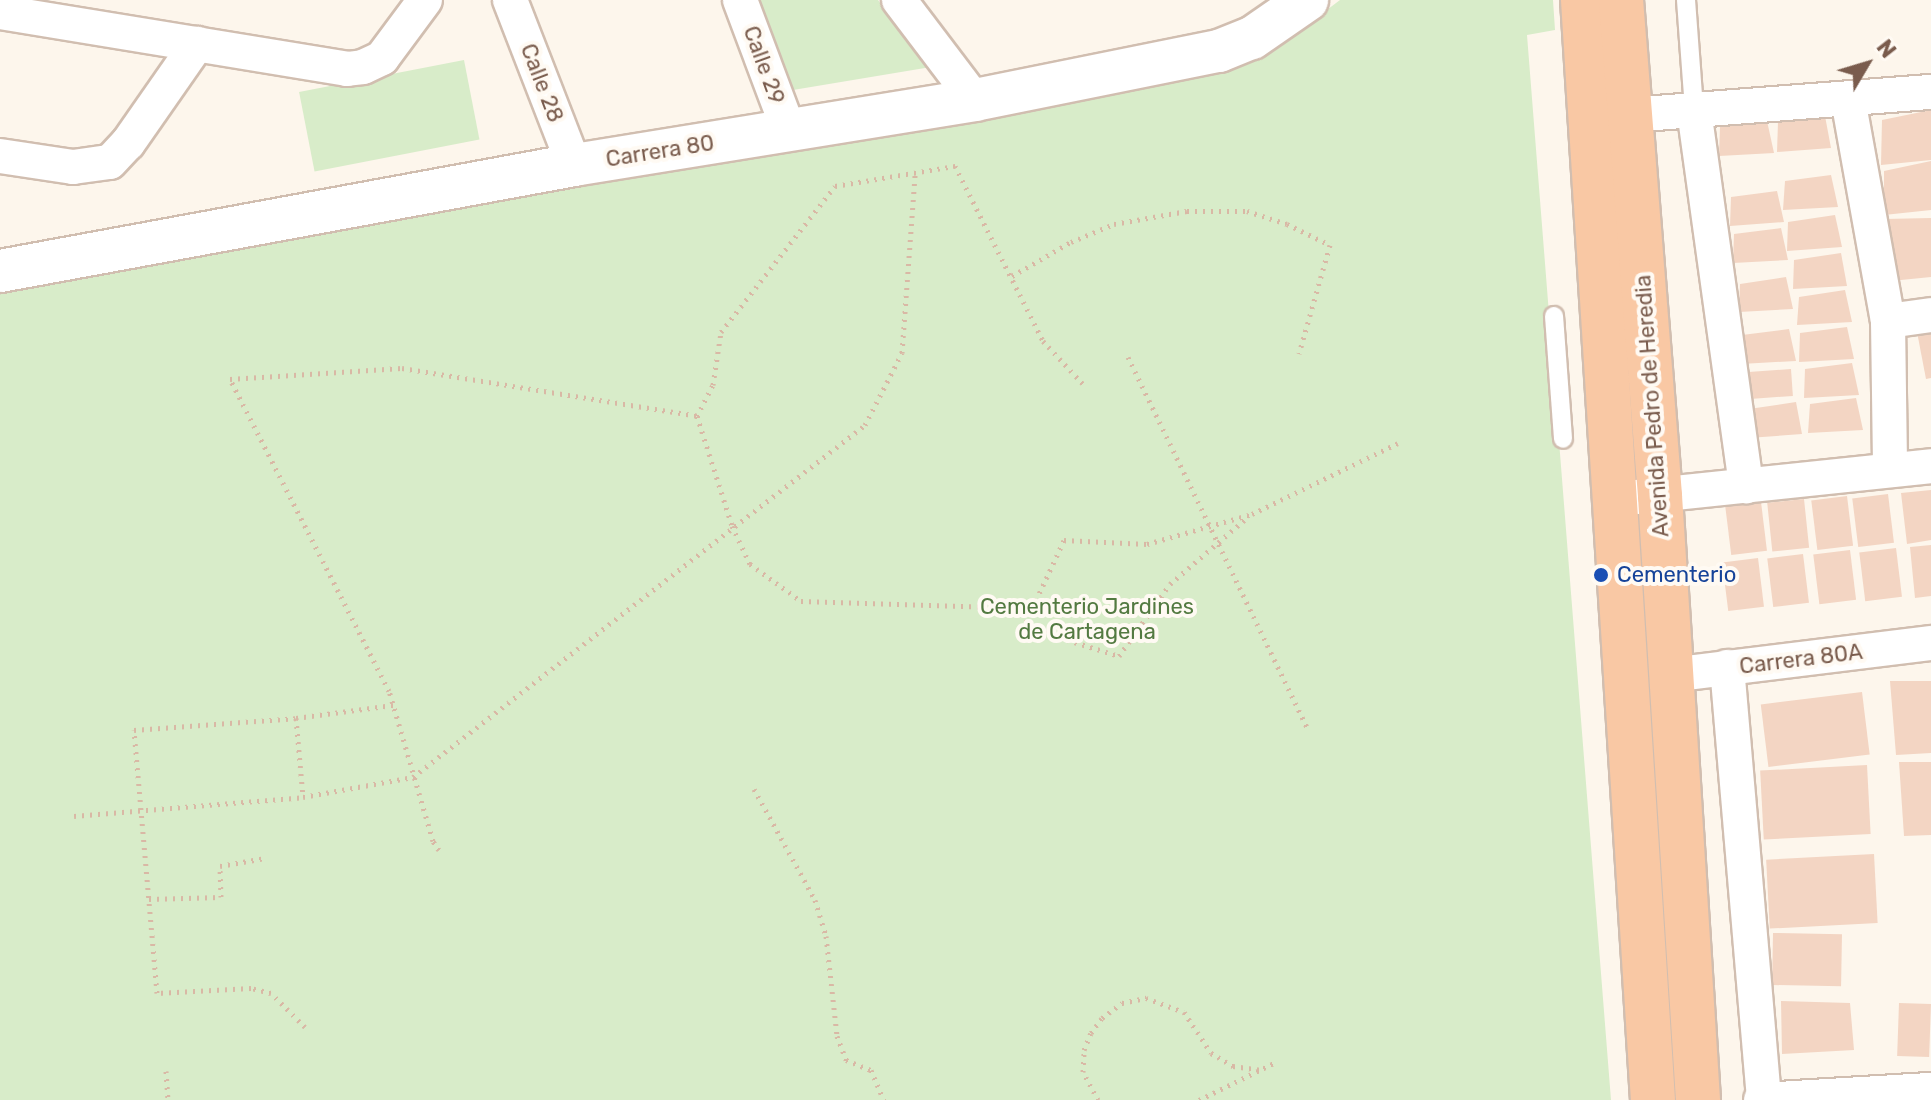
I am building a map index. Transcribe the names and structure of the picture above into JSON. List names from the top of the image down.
{
  "streets": {
    "highway": ["Avenida Pedro de Heredia"],
    "street": [
      "Calle 29",
      "Calle 28",
      "Carrera 80",
      "Carrera 80A"
    ]
  },
  "crossings": [
    ["Calle 29", "Carrera 80"],
    ["Calle 28", "Carrera 80"],
    ["Avenida Pedro de Heredia", "Carrera 80A"]
  ],
  "parks": ["Cementerio Jardines de Cartagena"],
  "places": ["Cementerio"],
  "north": "top right"
}
